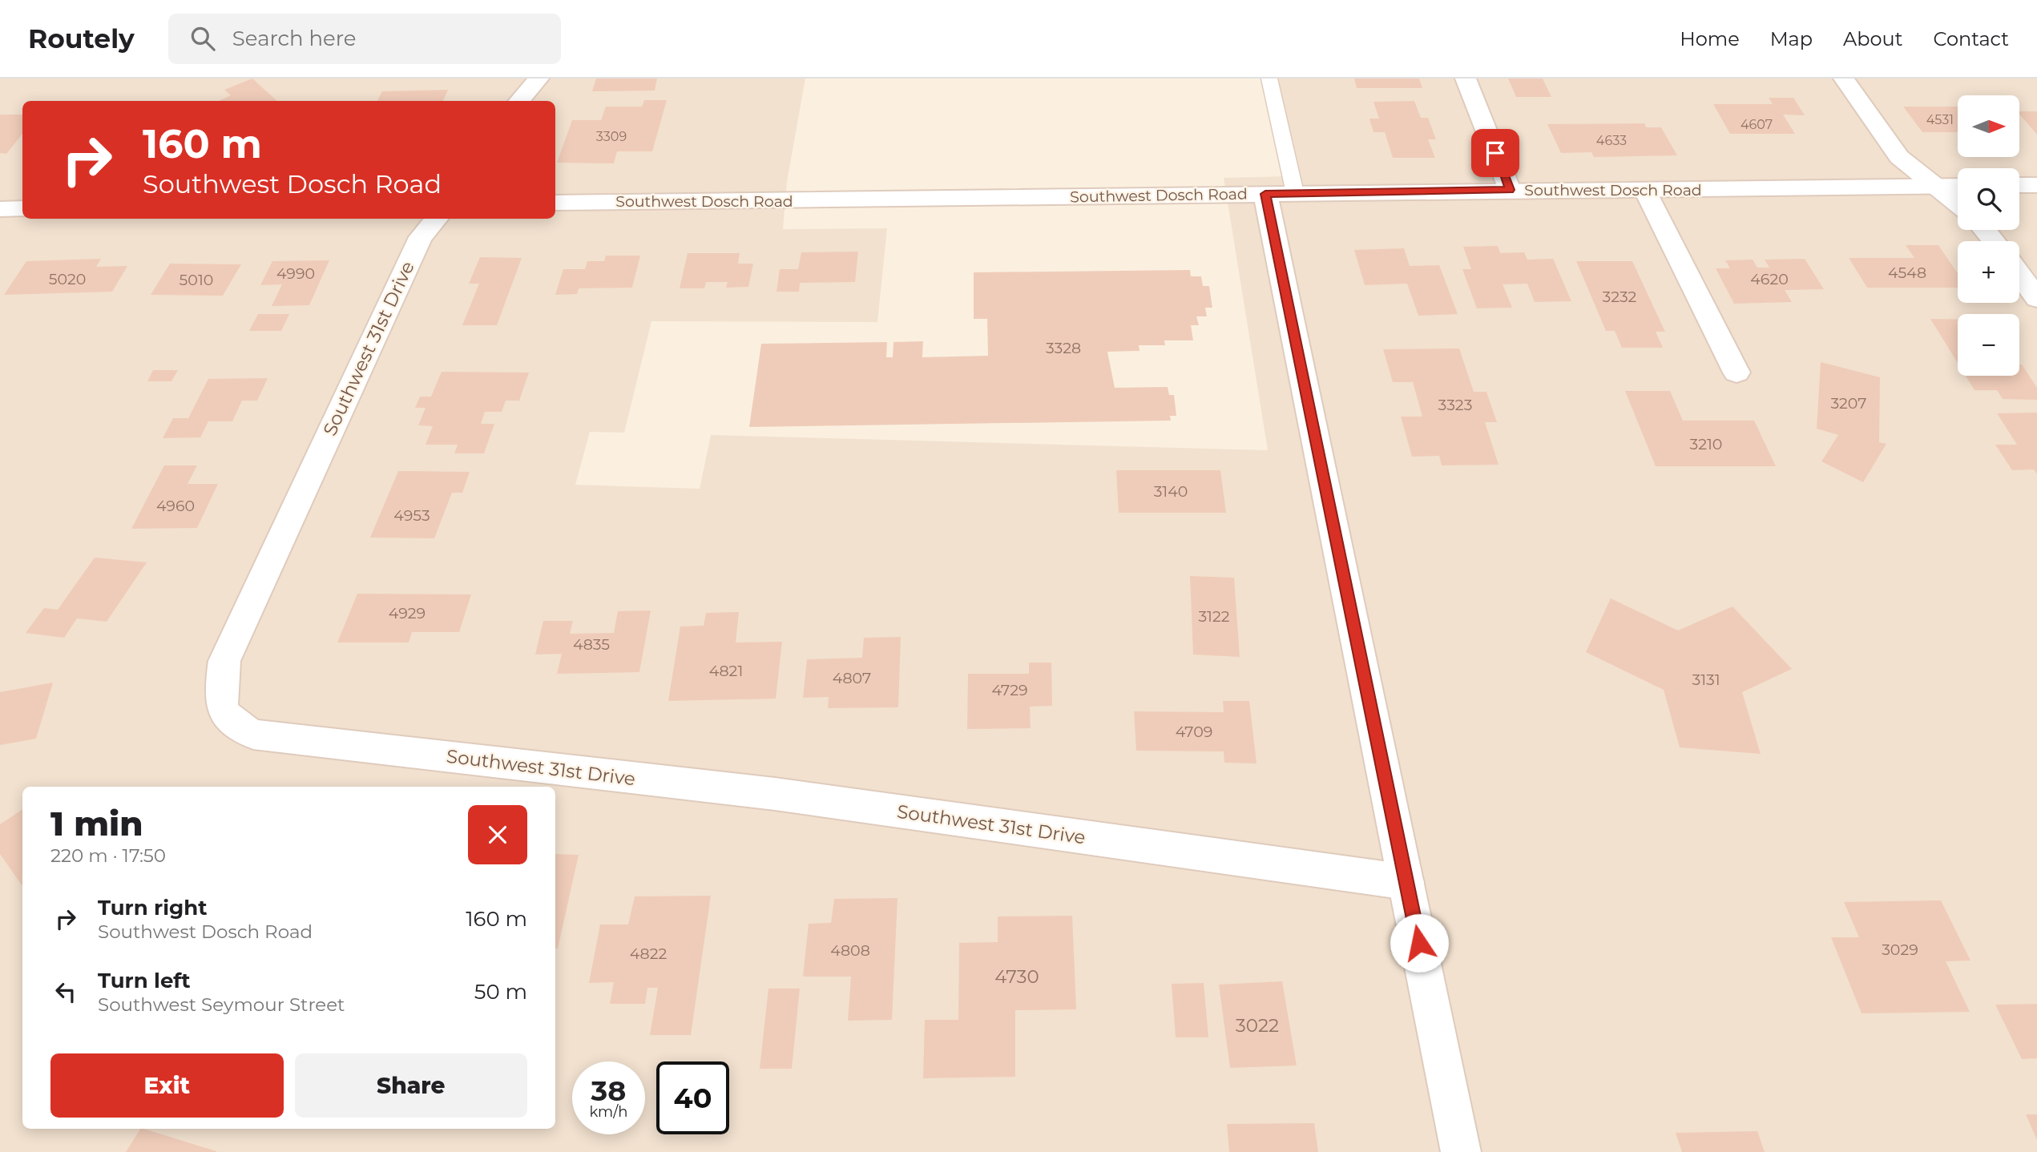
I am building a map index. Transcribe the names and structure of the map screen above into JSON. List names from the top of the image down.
{
  "streets": {
    "street": ["Southwest Dosch Road", "Southwest 31st Drive"]
  },
  "house_numbers": [
    "4531",
    "4607",
    "3309",
    "4633",
    "4548",
    "4990",
    "5020",
    "4620",
    "5010",
    "3232",
    "3328",
    "3207",
    "3323",
    "3210",
    "3140",
    "4960",
    "4953",
    "4929",
    "3122",
    "4835",
    "4821",
    "4807",
    "3131",
    "4729",
    "4709",
    "3029",
    "4808",
    "4822",
    "4730",
    "3022"
  ],
  "north": "right",
  "page": {
    "header": "Routely",
    "search": "Search here",
    "nav": [
      "Home",
      "Map",
      "About",
      "Contact"
    ],
    "map_buttons": ["+", "−"],
    "turn": ["160 m", "Southwest Dosch Road"],
    "heading": ["1 min", "220 m · 17:50"],
    "list": [
      {
        "name": "Turn right",
        "note": "Southwest Dosch Road",
        "value": "160 m"
      },
      {
        "name": "Turn left",
        "note": "Southwest Seymour Street",
        "value": "50 m"
      }
    ],
    "buttons": ["Exit", "Share"],
    "speed": "38 km/h",
    "limit": "40"
  }
}
